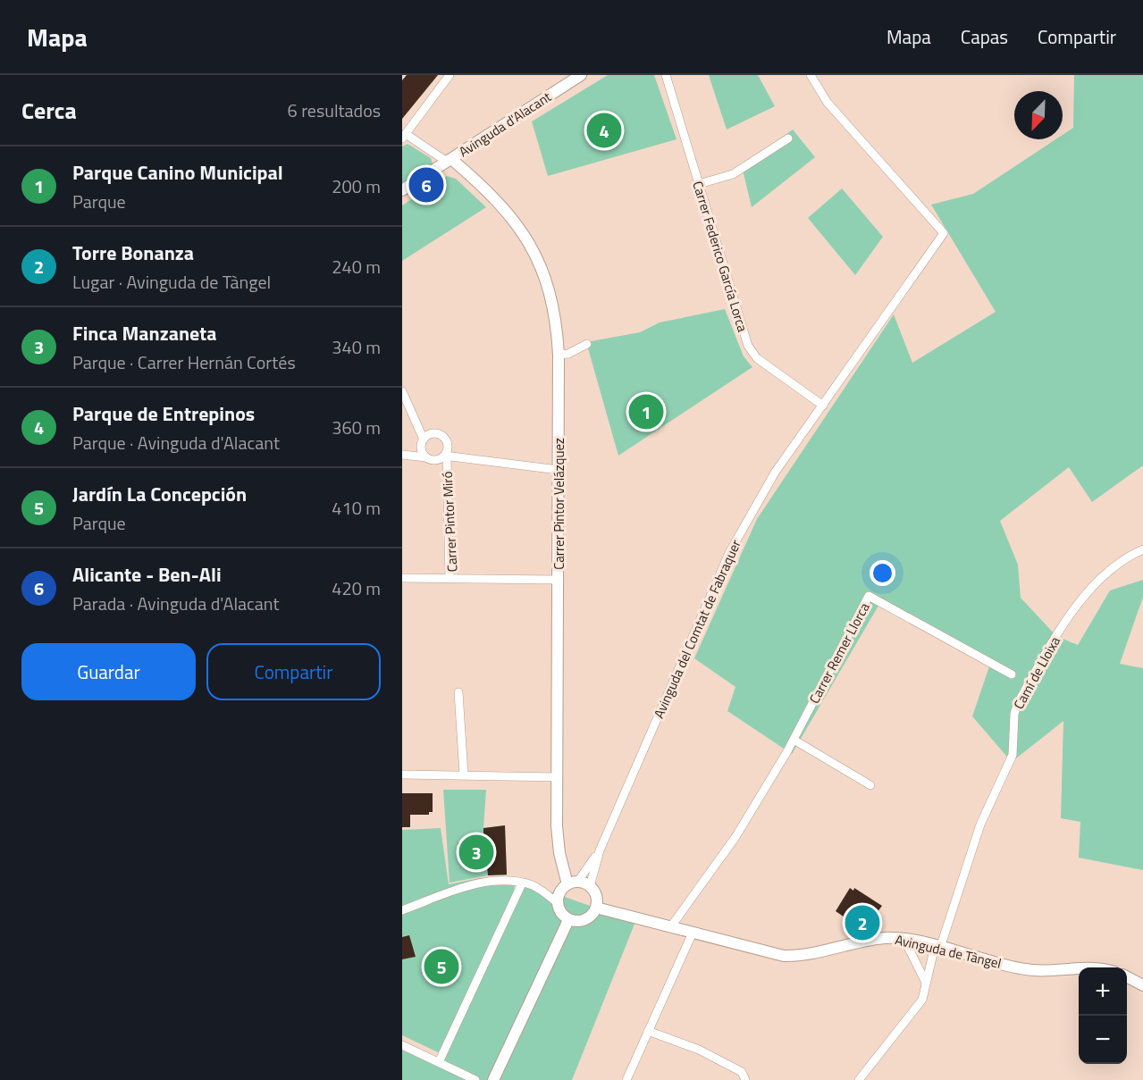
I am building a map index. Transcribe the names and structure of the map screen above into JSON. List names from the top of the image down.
{
  "streets": {
    "street": [
      "Avinguda d'Alacant",
      "Carrer Federico García Lorca",
      "Carrer Pintor Velázquez",
      "Carrer Pintor Miró",
      "Avinguda del Comtat de Fabraquer",
      "Carrer Remer Llorca",
      "Camí de Lloixa",
      "Avinguda de Tàngel"
    ]
  },
  "crossings": [
    ["Avinguda d'Alacant", "Carrer Pintor Velázquez"],
    ["Carrer Federico García Lorca", "Avinguda del Comtat de Fabraquer"],
    ["Carrer Pintor Velázquez", "Carrer Pintor Miró"],
    ["Carrer Pintor Velázquez", "Avinguda del Comtat de Fabraquer"],
    ["Carrer Pintor Velázquez", "Avinguda de Tàngel"],
    ["Avinguda del Comtat de Fabraquer", "Avinguda de Tàngel"],
    ["Carrer Remer Llorca", "Avinguda de Tàngel"],
    ["Camí de Lloixa", "Avinguda de Tàngel"]
  ],
  "north": "bottom left",
  "page": {
    "header": "Mapa",
    "nav": ["Mapa", "Capas", "Compartir"],
    "heading": ["Cerca", "6 resultados"],
    "pins": [
      "4",
      "6",
      "1",
      "3",
      "2",
      "5"
    ],
    "list": [
      {
        "mark": "1",
        "name": "Parque Canino Municipal",
        "note": "Parque",
        "value": "200 m"
      },
      {
        "mark": "2",
        "name": "Torre Bonanza",
        "note": "Lugar · Avinguda de Tàngel",
        "value": "240 m"
      },
      {
        "mark": "3",
        "name": "Finca Manzaneta",
        "note": "Parque · Carrer Hernán Cortés",
        "value": "340 m"
      },
      {
        "mark": "4",
        "name": "Parque de Entrepinos",
        "note": "Parque · Avinguda d'Alacant",
        "value": "360 m"
      },
      {
        "mark": "5",
        "name": "Jardín La Concepción",
        "note": "Parque",
        "value": "410 m"
      },
      {
        "mark": "6",
        "name": "Alicante - Ben-Ali",
        "note": "Parada · Avinguda d'Alacant",
        "value": "420 m"
      }
    ],
    "buttons": ["Guardar", "Compartir"],
    "map_buttons": ["+", "−"]
  }
}
